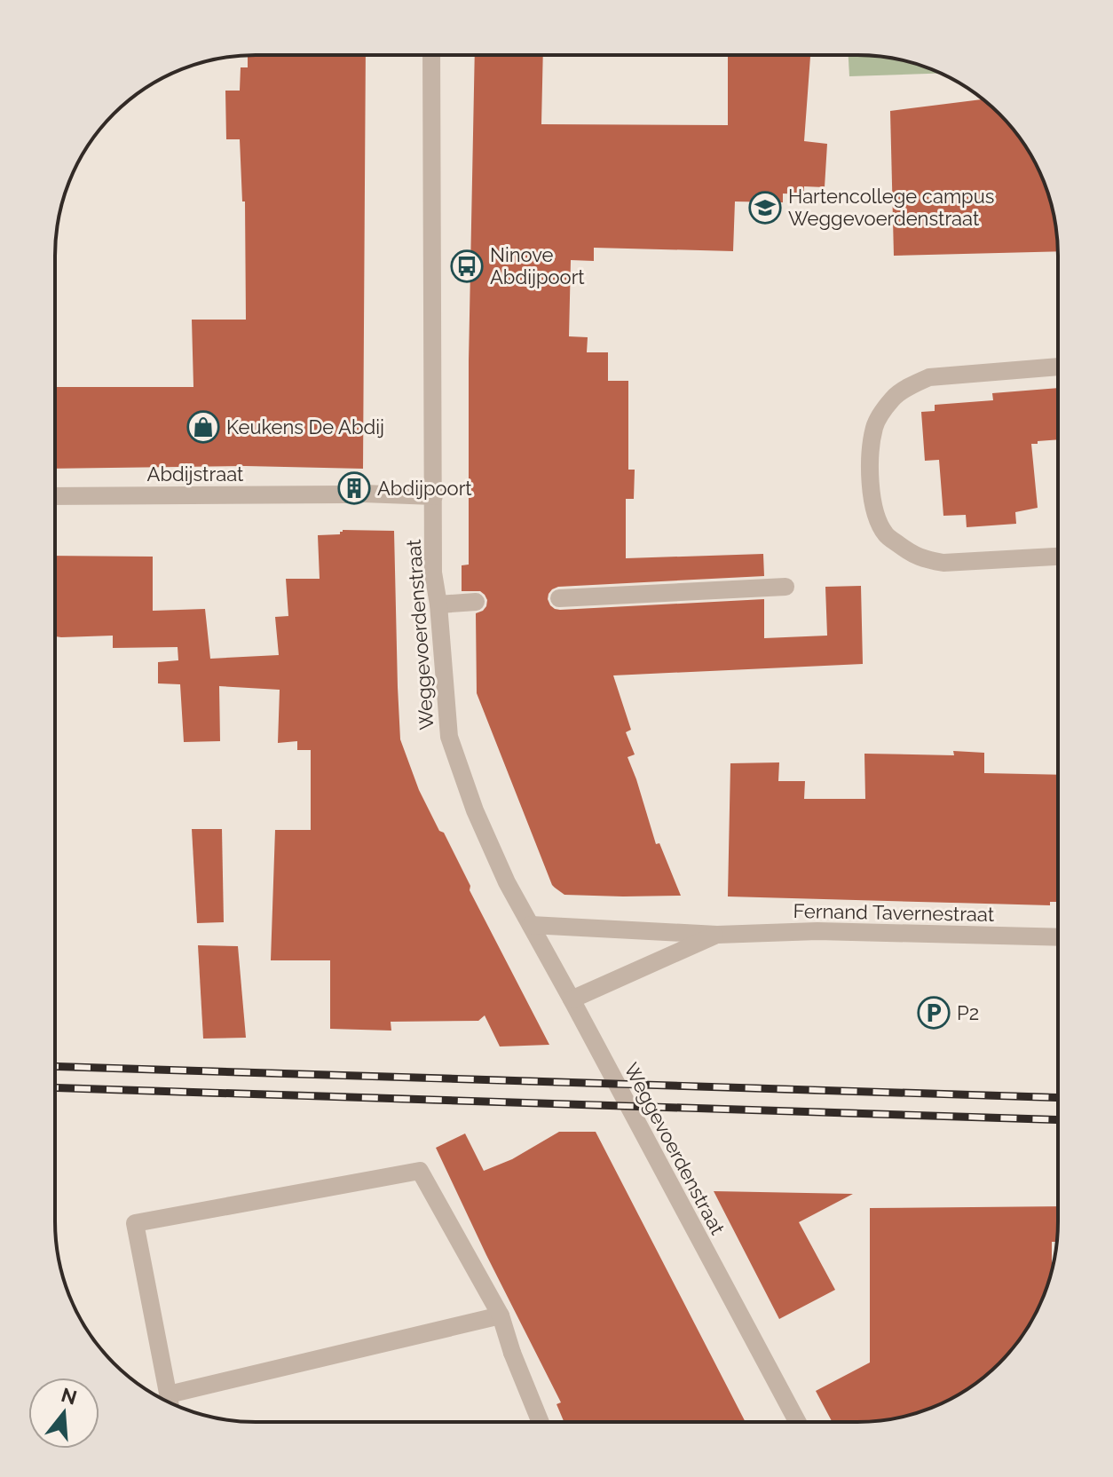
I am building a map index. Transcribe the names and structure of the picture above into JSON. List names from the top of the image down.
{
  "streets": {
    "street": ["Abdijstraat", "Weggevoerdenstraat", "Fernand Tavernestraat"]
  },
  "crossings": [
    ["Abdijstraat", "Weggevoerdenstraat"],
    ["Weggevoerdenstraat", "Fernand Tavernestraat"]
  ],
  "places": {
    "school or university": ["Hartencollege campus Weggevoerdenstraat"],
    "bus stop": ["Ninove Abdijpoort"],
    "shop": ["Keukens De Abdij"],
    "building": ["Abdijpoort"],
    "parking": ["P2"]
  },
  "north": "top"
}
